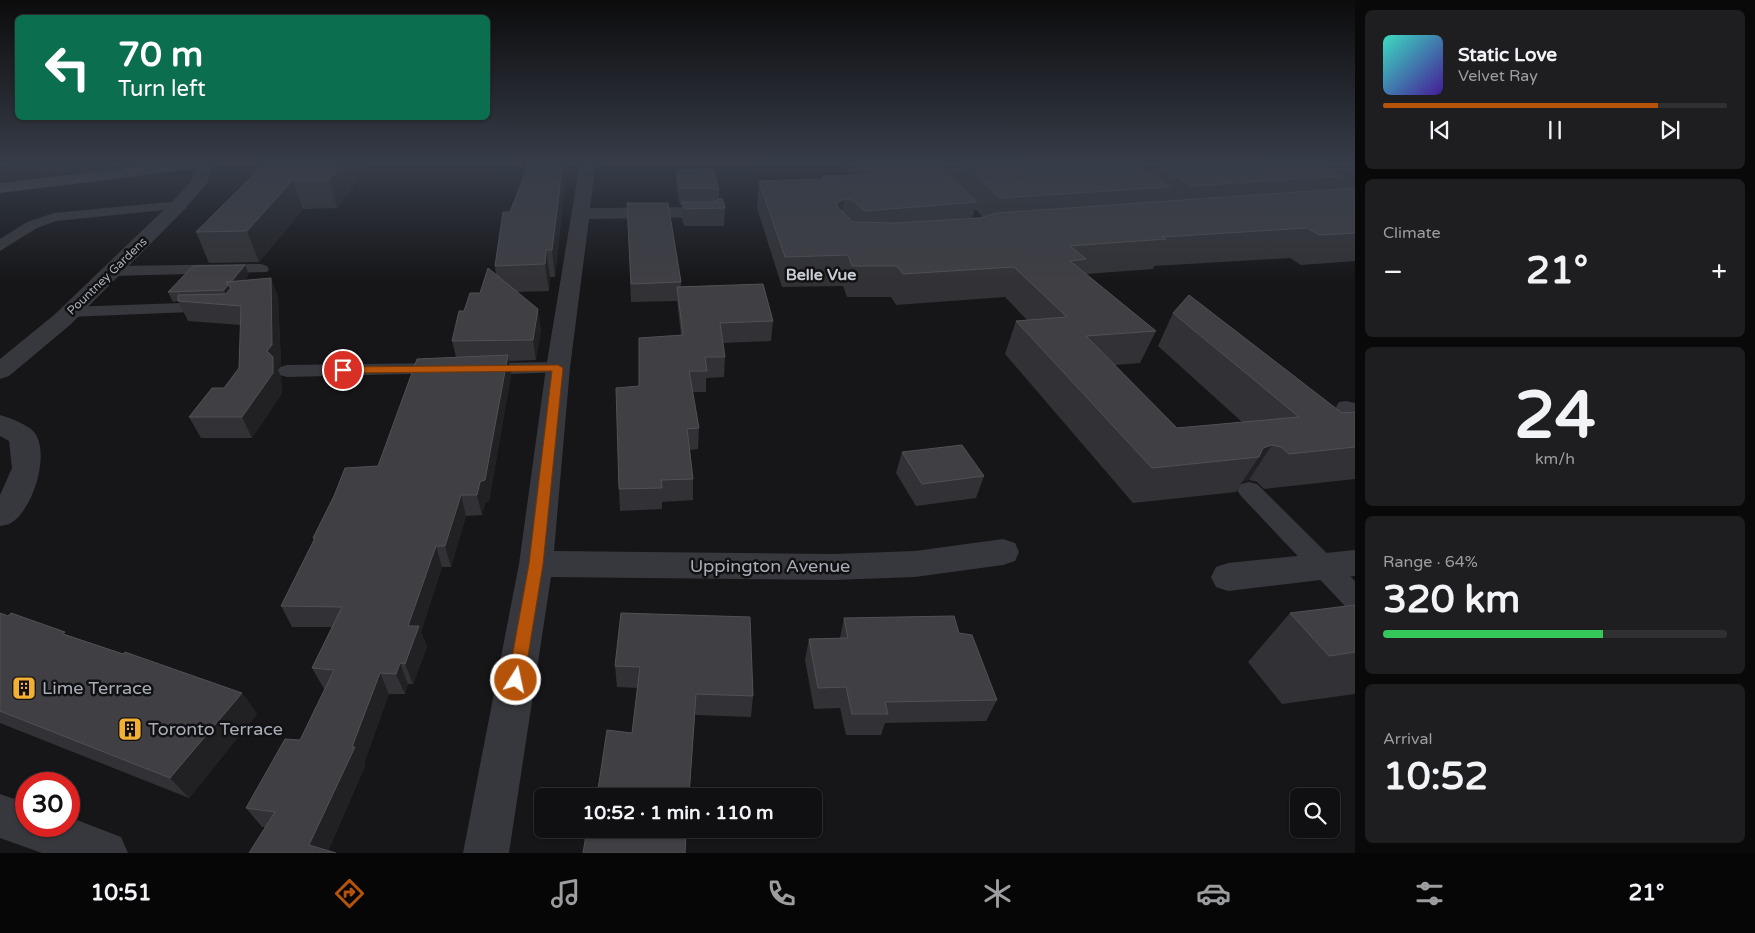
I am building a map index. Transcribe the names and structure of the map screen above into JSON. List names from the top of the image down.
{
  "streets": {
    "street": ["Pountney Gardens", "Uppington Avenue"]
  },
  "districts": ["Belle Vue"],
  "places": {
    "building": ["Lime Terrace", "Toronto Terrace"]
  },
  "page": {
    "turn": ["70 m", "Turn left"],
    "song": ["Static Love", "Velvet Ray"],
    "tile": [
      "Climate",
      ["24", "km/h"],
      ["Range · 64%", "320 km"],
      ["Arrival", "10:52"]
    ],
    "heat": ["−", "21°", "+"],
    "limit": "30",
    "trip": "10:52 · 1 min · 110 m",
    "tabs": ["10:51", "21°"]
  }
}
